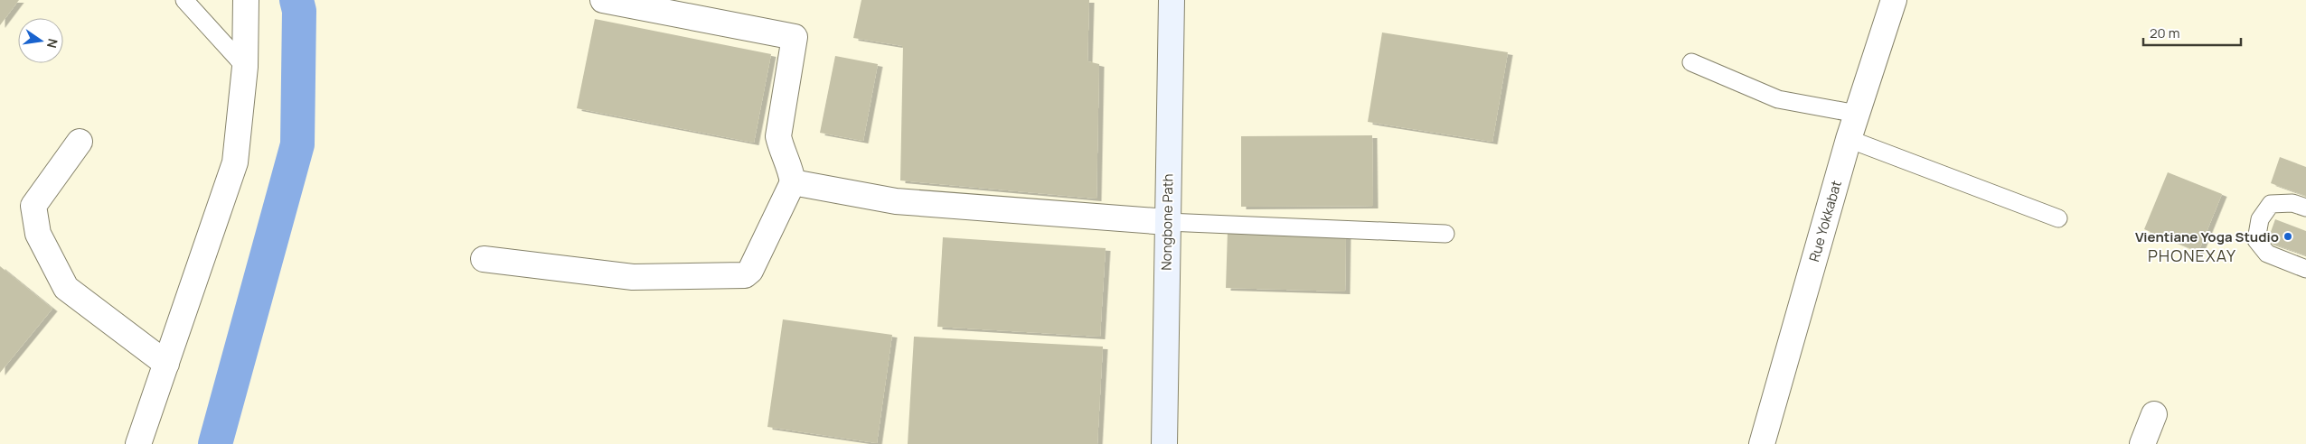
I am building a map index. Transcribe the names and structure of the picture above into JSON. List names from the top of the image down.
{
  "streets": {
    "street": ["Rue Yokkabat", "Nongbone Path"]
  },
  "districts": ["PHONEXAY"],
  "places": ["Vientiane Yoga Studio"],
  "scale_bar": "20 m",
  "north": "right"
}
